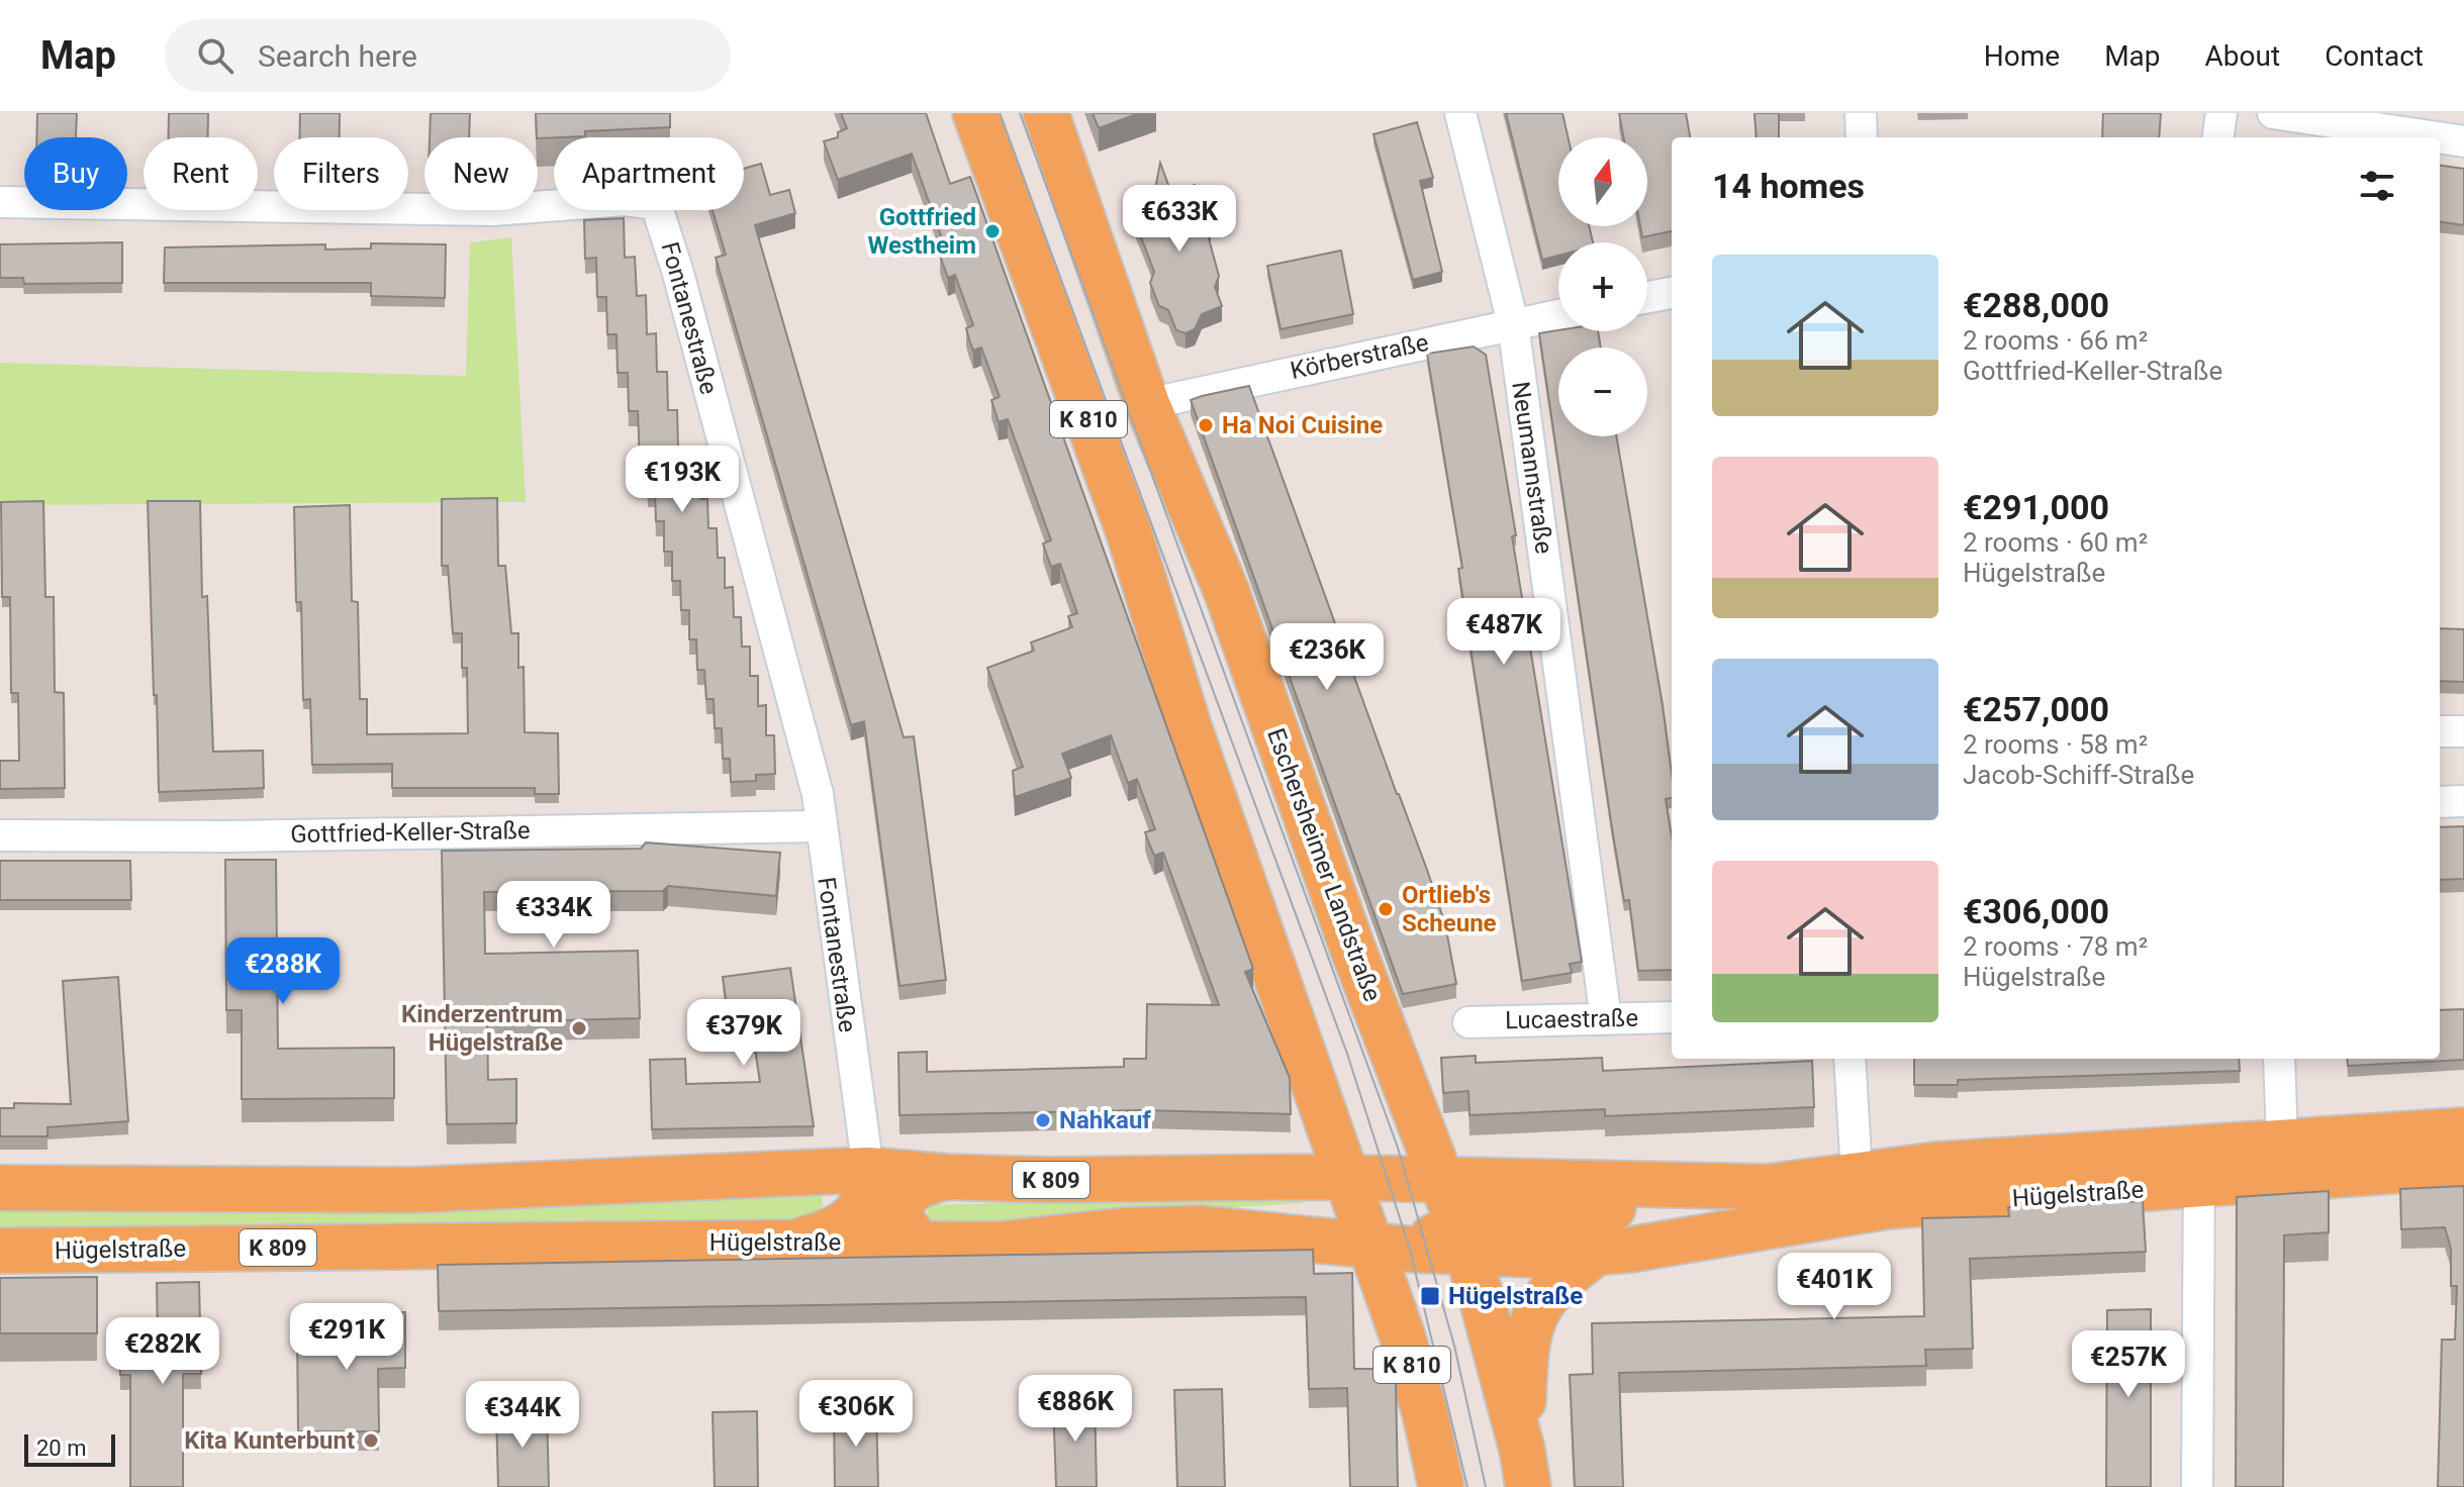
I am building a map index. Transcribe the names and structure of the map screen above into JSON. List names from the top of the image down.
{
  "streets": {
    "main road": [
      "K 810",
      "Eschersheimer Landstraße",
      "K 809",
      "Hügelstraße"
    ],
    "street": [
      "Fontanestraße",
      "Körberstraße",
      "Neumannstraße",
      "Gottfried-Keller-Straße",
      "Lucaestraße"
    ]
  },
  "crossings": [
    ["Fontanestraße", "Gottfried-Keller-Straße"],
    ["Fontanestraße", "Hügelstraße"],
    ["Körberstraße", "Neumannstraße"],
    ["Körberstraße", "Eschersheimer Landstraße"],
    ["K 810", "Hügelstraße"],
    ["Neumannstraße", "Lucaestraße"],
    ["Eschersheimer Landstraße", "Hügelstraße"]
  ],
  "places": {
    "other": [
      "Gottfried Westheim",
      "Ha Noi Cuisine",
      "Ortlieb's Scheune",
      "Kinderzentrum Hügelstraße",
      "Nahkauf",
      "Kita Kunterbunt"
    ],
    "transit": ["Hügelstraße"]
  },
  "scale_bar": "20 m",
  "north": "top",
  "page": {
    "header": "Map",
    "search": "Search here",
    "nav": [
      "Home",
      "Map",
      "About",
      "Contact"
    ],
    "map_buttons": ["+", "−"],
    "chip": [
      "Buy",
      "Rent",
      "Filters",
      "New",
      "Apartment"
    ],
    "heading": "14 homes",
    "price": [
      "€633K",
      "€193K",
      "€487K",
      "€236K",
      "€334K",
      "€288K",
      "€379K",
      "€401K",
      "€291K",
      "€282K",
      "€257K",
      "€886K",
      "€306K",
      "€344K"
    ],
    "list": [
      {
        "name": "€288,000",
        "note": "2 rooms · 66 m² · Gottfried-Keller-Straße"
      },
      {
        "name": "€291,000",
        "note": "2 rooms · 60 m² · Hügelstraße"
      },
      {
        "name": "€257,000",
        "note": "2 rooms · 58 m² · Jacob-Schiff-Straße"
      },
      {
        "name": "€306,000",
        "note": "2 rooms · 78 m² · Hügelstraße"
      }
    ],
    "scale": "20 m"
  }
}
